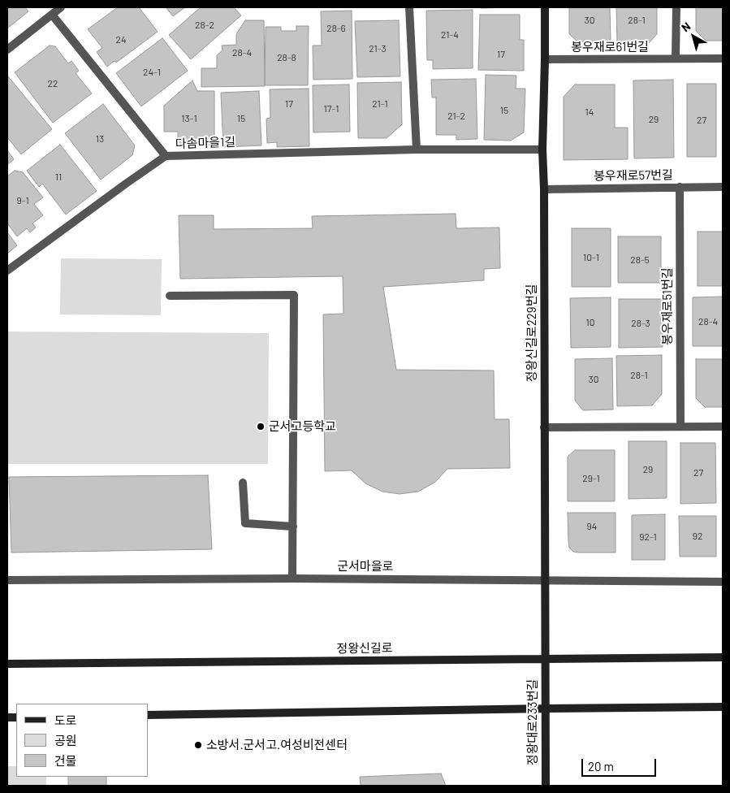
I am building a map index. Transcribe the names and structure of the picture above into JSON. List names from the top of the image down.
{
  "streets": {
    "street": [
      "봉우재로61번길",
      "다솜마을1길",
      "봉우재로57번길",
      "봉우재로51번길",
      "정왕신길로229번길",
      "군서마을로",
      "정왕신길로",
      "정왕대로233번길"
    ]
  },
  "crossings": [
    ["봉우재로61번길", "정왕신길로229번길"],
    ["다솜마을1길", "정왕신길로229번길"],
    ["봉우재로57번길", "봉우재로51번길"],
    ["봉우재로57번길", "정왕신길로229번길"],
    ["정왕신길로229번길", "군서마을로"],
    ["정왕신길로229번길", "정왕신길로"],
    ["정왕신길로229번길", "정왕대로233번길"],
    ["정왕신길로", "정왕대로233번길"]
  ],
  "places": ["군서고등학교", "소방서.군서고.여성비전센터"],
  "house_numbers": [
    "30",
    "28-1",
    "28-2",
    "28-6",
    "21-4",
    "24",
    "21-3",
    "28-4",
    "17",
    "28-8",
    "24-1",
    "22",
    "17",
    "21-1",
    "17-1",
    "15",
    "14",
    "21-2",
    "13-1",
    "15",
    "29",
    "27",
    "13",
    "11",
    "9-1",
    "10-1",
    "28-5",
    "28-4",
    "10",
    "28-3",
    "28-1",
    "30",
    "29",
    "27",
    "29-1",
    "94",
    "92",
    "92-1"
  ],
  "legend": ["도로", "공원", "건물"],
  "scale_bar": "20 m",
  "north": "top left"
}
